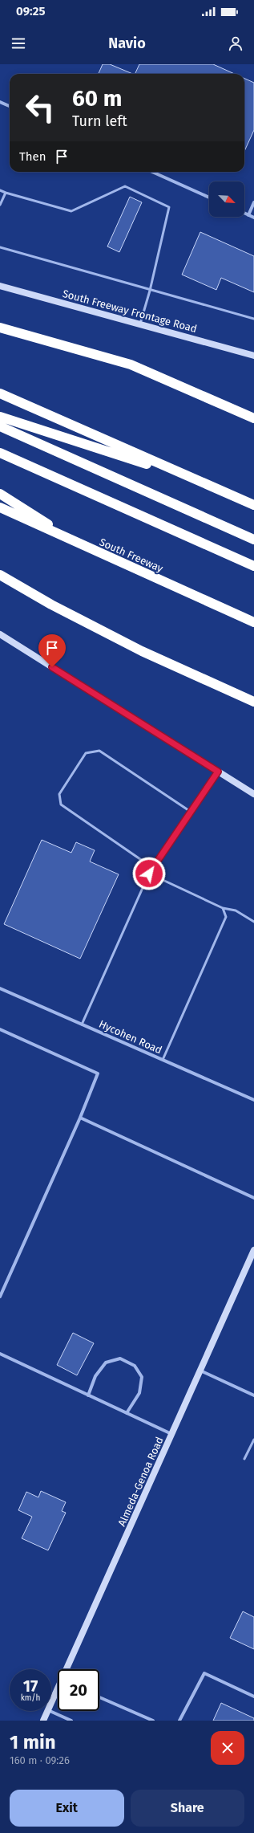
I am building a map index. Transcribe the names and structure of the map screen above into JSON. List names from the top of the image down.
{
  "streets": {
    "highway": ["South Freeway"],
    "main road": ["South Freeway Frontage Road", "Almeda-Genoa Road"],
    "street": ["Hycohen Road"]
  },
  "north": "bottom right",
  "page": {
    "status": "09:25",
    "header": "Navio",
    "turn": ["60 m", "Turn left"],
    "then": "Then",
    "speed": "17 km/h",
    "limit": "20",
    "heading": ["1 min", "160 m · 09:26"],
    "buttons": ["Exit", "Share"]
  }
}
